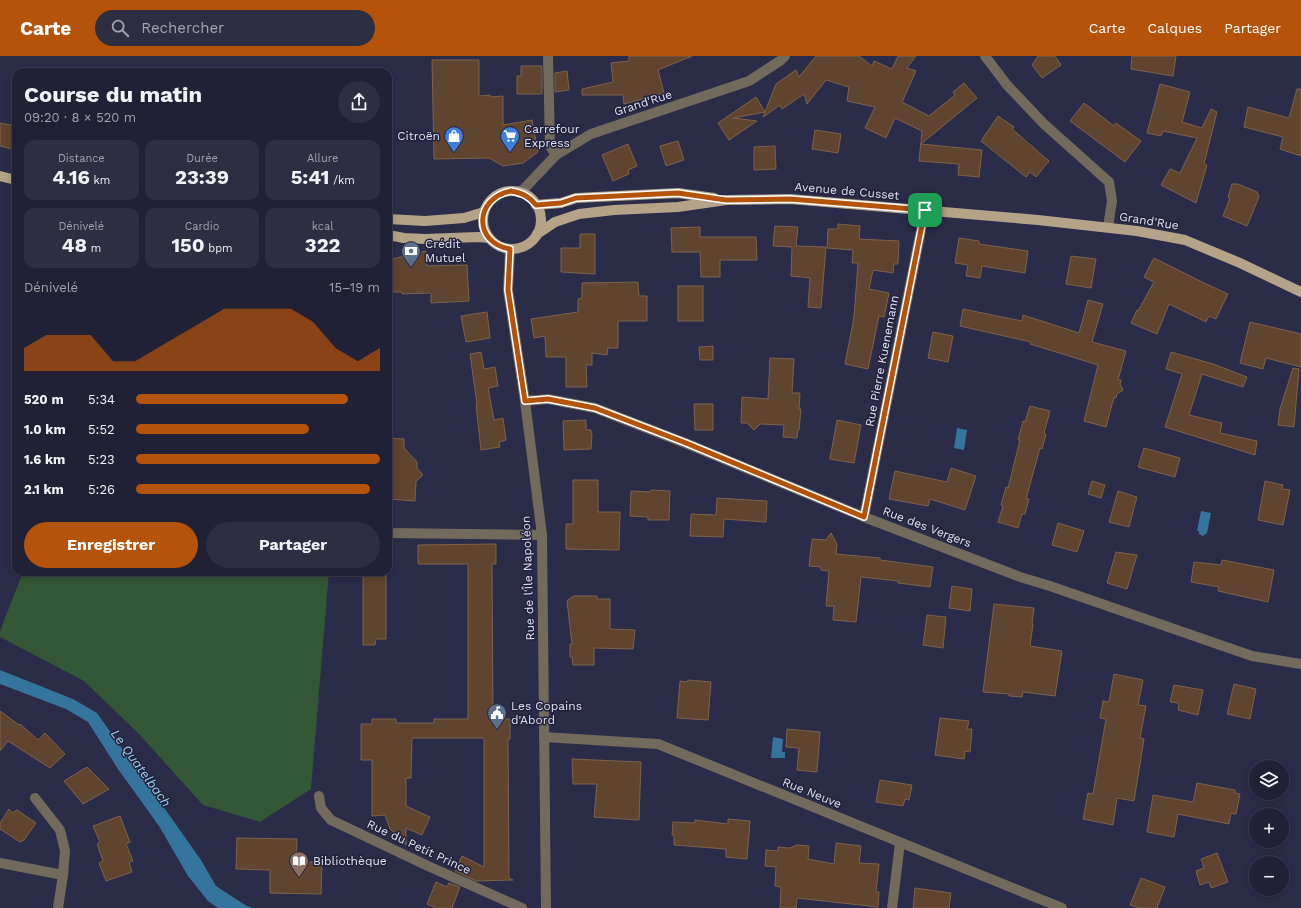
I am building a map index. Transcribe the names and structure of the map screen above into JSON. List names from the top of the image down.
{
  "streets": {
    "main road": ["Grand'Rue", "Avenue de Cusset"],
    "street": [
      "Rue Pierre Kuenemann",
      "Rue des Vergers",
      "Rue de l'Île Napoléon",
      "Rue Neuve",
      "Rue du Petit Prince"
    ]
  },
  "crossings": [
    ["Grand'Rue", "Avenue de Cusset"],
    ["Grand'Rue", "Rue de l'Île Napoléon"],
    ["Avenue de Cusset", "Rue Pierre Kuenemann"],
    ["Avenue de Cusset", "Rue de l'Île Napoléon"],
    ["Rue Pierre Kuenemann", "Rue des Vergers"],
    ["Rue des Vergers", "Rue de l'Île Napoléon"],
    ["Rue de l'Île Napoléon", "Rue Neuve"]
  ],
  "water": ["Le Quatelbach"],
  "places": {
    "shop": ["Citroën"],
    "supermarket": ["Carrefour Express"],
    "bank": ["Crédit Mutuel"],
    "public building": ["Les Copains d'Abord"],
    "library": ["Bibliothèque"]
  },
  "page": {
    "header": "Carte",
    "search": "Rechercher",
    "nav": ["Carte", "Calques", "Partager"],
    "heading": ["Course du matin", "09:20 · 8 × 520 m"],
    "stats": [
      ["Distance", "4.16 km"],
      ["Durée", "23:39"],
      ["Allure", "5:41 /km"],
      ["Dénivelé", "48 m"],
      ["Cardio", "150 bpm"],
      ["kcal", "322"]
    ],
    "chart": ["Dénivelé", "15–19 m"],
    "list": [
      {
        "name": "520 m",
        "note": "5:34"
      },
      {
        "name": "1.0 km",
        "note": "5:52"
      },
      {
        "name": "1.6 km",
        "note": "5:23"
      },
      {
        "name": "2.1 km",
        "note": "5:26"
      }
    ],
    "buttons": ["Enregistrer", "Partager"],
    "map_buttons": ["+", "−"]
  }
}
